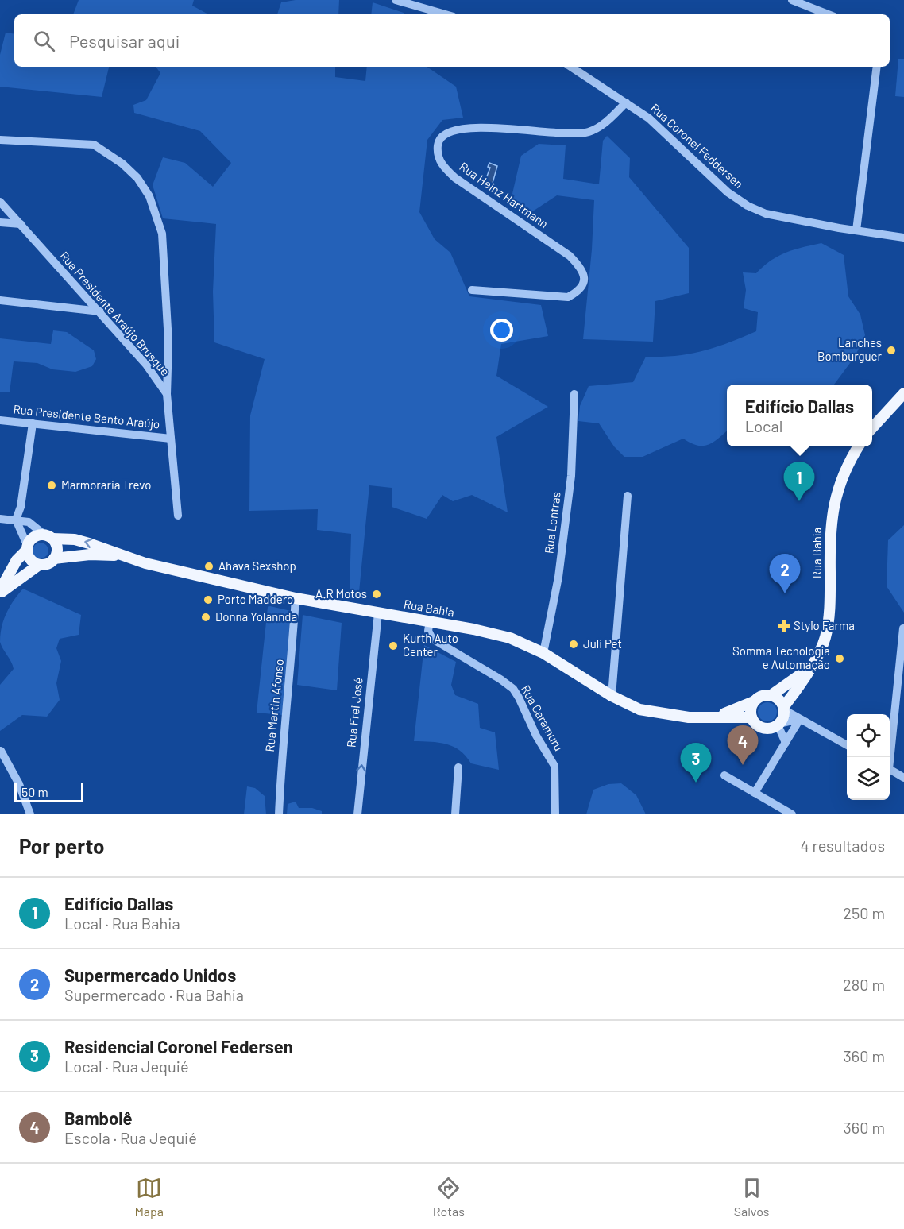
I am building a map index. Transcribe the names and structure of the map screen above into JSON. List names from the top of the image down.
{
  "streets": {
    "main road": ["Rua Bahia"],
    "street": [
      "Rua Coronel Feddersen",
      "Rua Heinz Hartmann",
      "Rua Presidente Araújo Brusque",
      "Rua Presidente Bento Araújo",
      "Rua Lontras",
      "Rua Martin Afonso",
      "Rua Frei José",
      "Rua Caramuru"
    ]
  },
  "crossings": [
    ["Rua Coronel Feddersen", "Rua Heinz Hartmann"],
    ["Rua Presidente Araújo Brusque", "Rua Presidente Bento Araújo"],
    ["Rua Lontras", "Rua Bahia"],
    ["Rua Bahia", "Rua Martin Afonso"],
    ["Rua Bahia", "Rua Frei José"],
    ["Rua Bahia", "Rua Caramuru"]
  ],
  "one_way": ["Rua Frei José"],
  "places": {
    "other": [
      "Lanches Bomburguer",
      "Marmoraria Trevo",
      "Ahava Sexshop",
      "A.R Motos",
      "Porto Maddero",
      "Donna Yolannda",
      "Juli Pet",
      "Kurth Auto Center",
      "Somma Tecnologia e Automação"
    ],
    "health": ["Stylo Farma"]
  },
  "scale_bar": "50 m",
  "page": {
    "search": "Pesquisar aqui",
    "popup": ["Edifício Dallas", "Local"],
    "pins": [
      "1",
      "2",
      "4",
      "3"
    ],
    "scale": "50 m",
    "heading": ["Por perto", "4 resultados"],
    "list": [
      {
        "mark": "1",
        "name": "Edifício Dallas",
        "note": "Local · Rua Bahia",
        "value": "250 m"
      },
      {
        "mark": "2",
        "name": "Supermercado Unidos",
        "note": "Supermercado · Rua Bahia",
        "value": "280 m"
      },
      {
        "mark": "3",
        "name": "Residencial Coronel Federsen",
        "note": "Local · Rua Jequié",
        "value": "360 m"
      },
      {
        "mark": "4",
        "name": "Bambolê",
        "note": "Escola · Rua Jequié",
        "value": "360 m"
      }
    ],
    "nav": ["Mapa", "Rotas", "Salvos"]
  }
}
